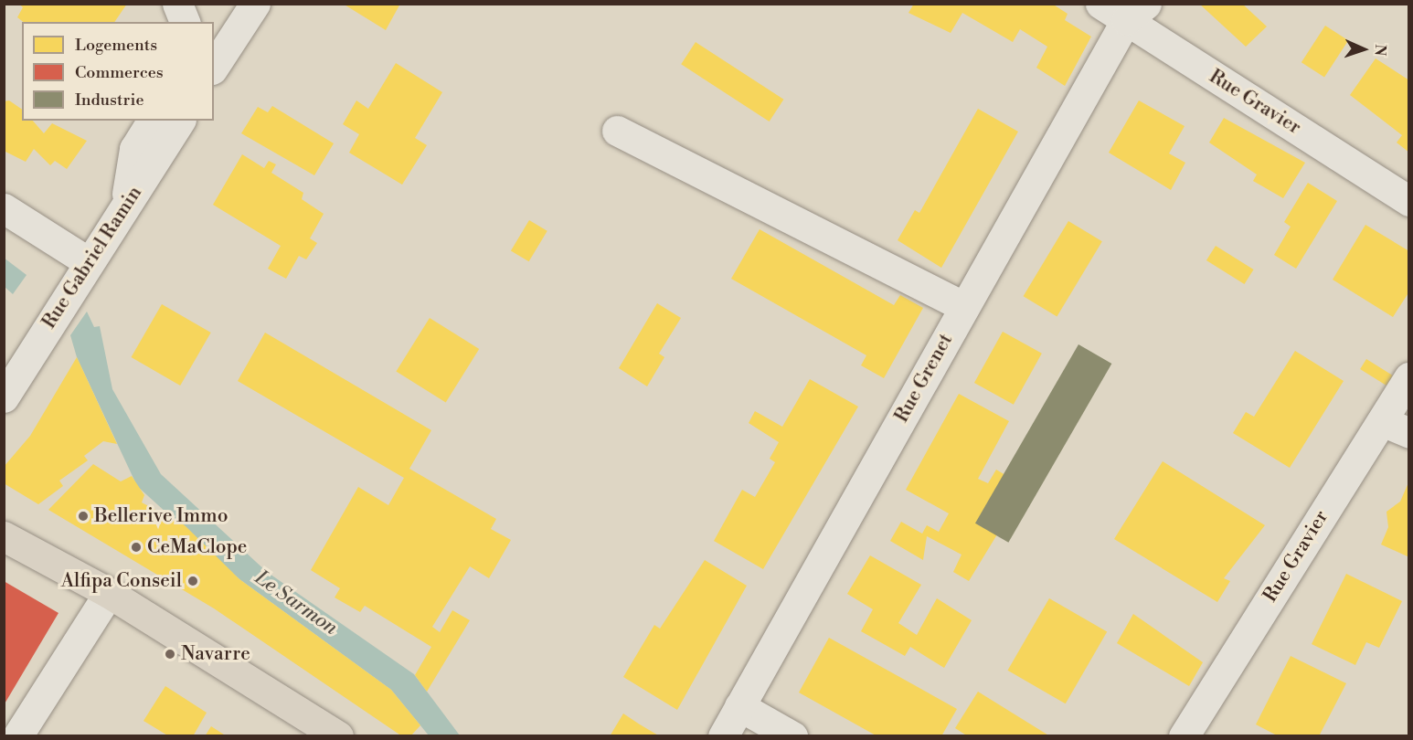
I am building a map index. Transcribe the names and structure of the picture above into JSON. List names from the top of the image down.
{
  "streets": {
    "street": ["Rue Gravier", "Rue Gabriel Ramin", "Rue Grenet"]
  },
  "crossings": [
    ["Rue Gravier", "Rue Grenet"]
  ],
  "water": ["Le Sarmon"],
  "places": [
    "Bellerive Immo",
    "CeMaClope",
    "Alfipa Conseil",
    "Navarre"
  ],
  "legend": ["Logements", "Commerces", "Industrie"],
  "north": "right"
}
